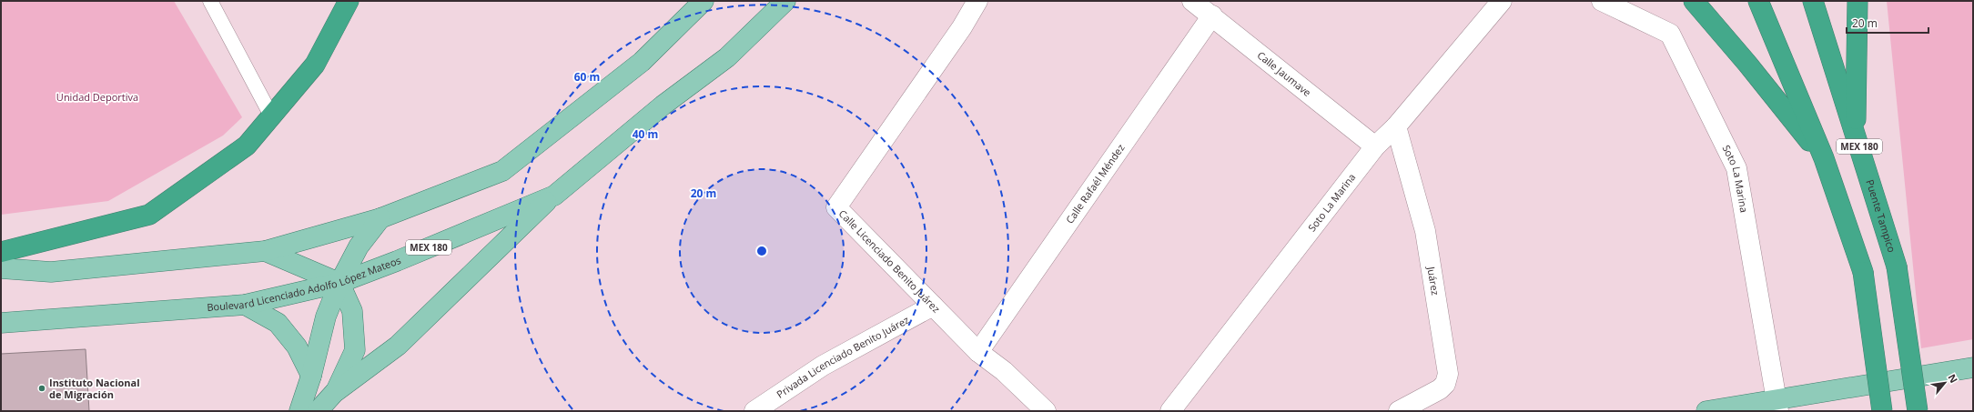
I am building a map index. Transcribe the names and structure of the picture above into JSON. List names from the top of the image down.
{
  "streets": {
    "highway": ["MEX 180", "Puente Tampico"],
    "main road": ["Boulevard Licenciado Adolfo López Mateos"],
    "street": [
      "Calle Jaumave",
      "Soto La Marina",
      "Calle Rafaél Méndez",
      "Calle Licenciado Benito Juárez",
      "Juárez",
      "Privada Licenciado Benito Juárez"
    ]
  },
  "crossings": [
    ["Calle Jaumave", "Soto La Marina"],
    ["Calle Jaumave", "Calle Rafaél Méndez"],
    ["MEX 180", "Puente Tampico"],
    ["Soto La Marina", "Juárez"],
    ["Calle Rafaél Méndez", "Calle Licenciado Benito Juárez"],
    ["Calle Licenciado Benito Juárez", "Privada Licenciado Benito Juárez"]
  ],
  "parks": ["Unidad Deportiva"],
  "places": ["Instituto Nacional de Migración"],
  "scale_bar": "20 m",
  "north": "top right",
  "rings": ["60 m", "40 m", "20 m"]
}
